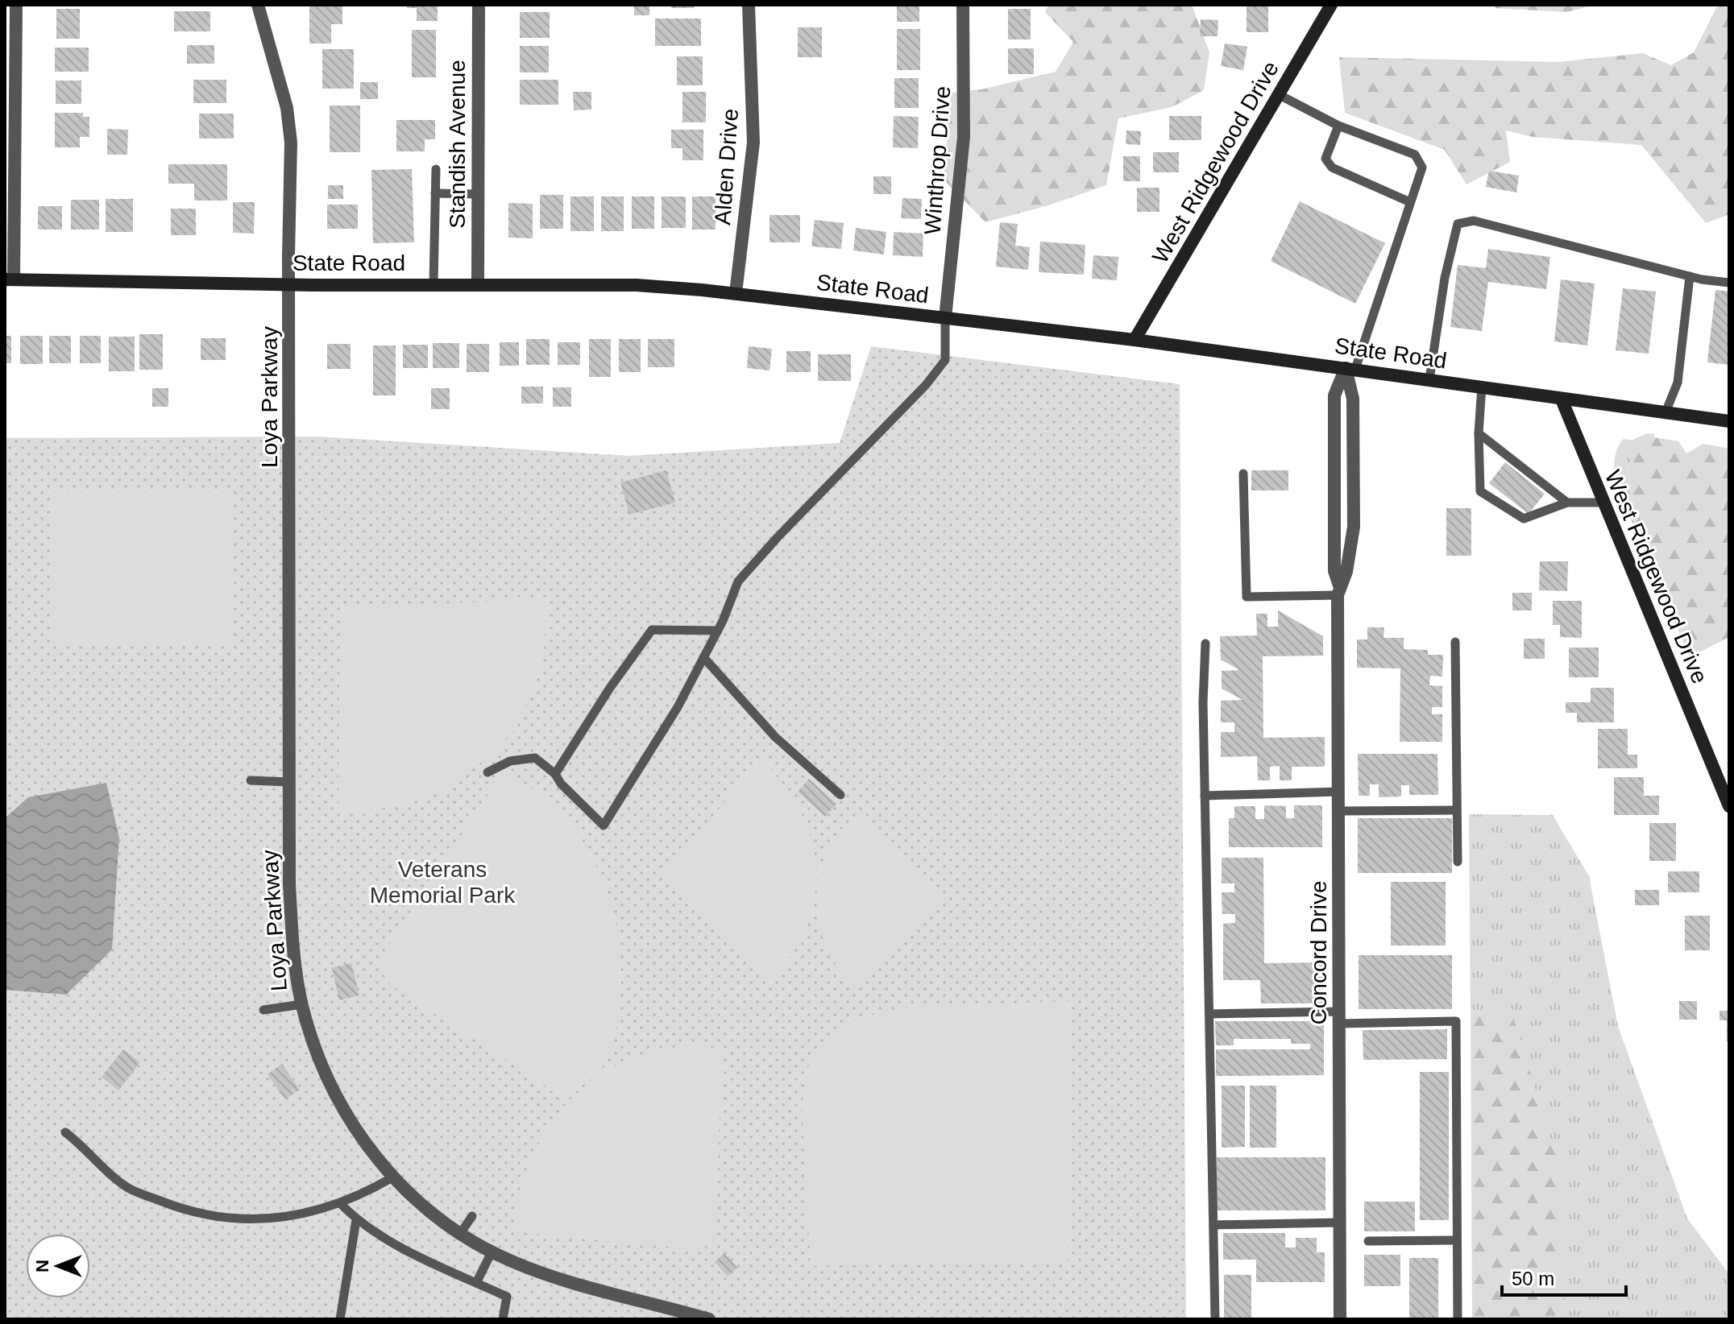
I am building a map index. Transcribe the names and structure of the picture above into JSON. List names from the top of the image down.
{
  "streets": {
    "main road": ["West Ridgewood Drive", "State Road"],
    "street": [
      "Standish Avenue",
      "Winthrop Drive",
      "Alden Drive",
      "Loya Parkway",
      "Concord Drive"
    ]
  },
  "crossings": [
    ["Standish Avenue", "State Road"],
    ["Winthrop Drive", "State Road"],
    ["West Ridgewood Drive", "State Road"],
    ["Alden Drive", "State Road"],
    ["State Road", "Loya Parkway"],
    ["State Road", "Concord Drive"]
  ],
  "parks": ["Veterans Memorial Park"],
  "scale_bar": "50 m",
  "north": "left"
}
